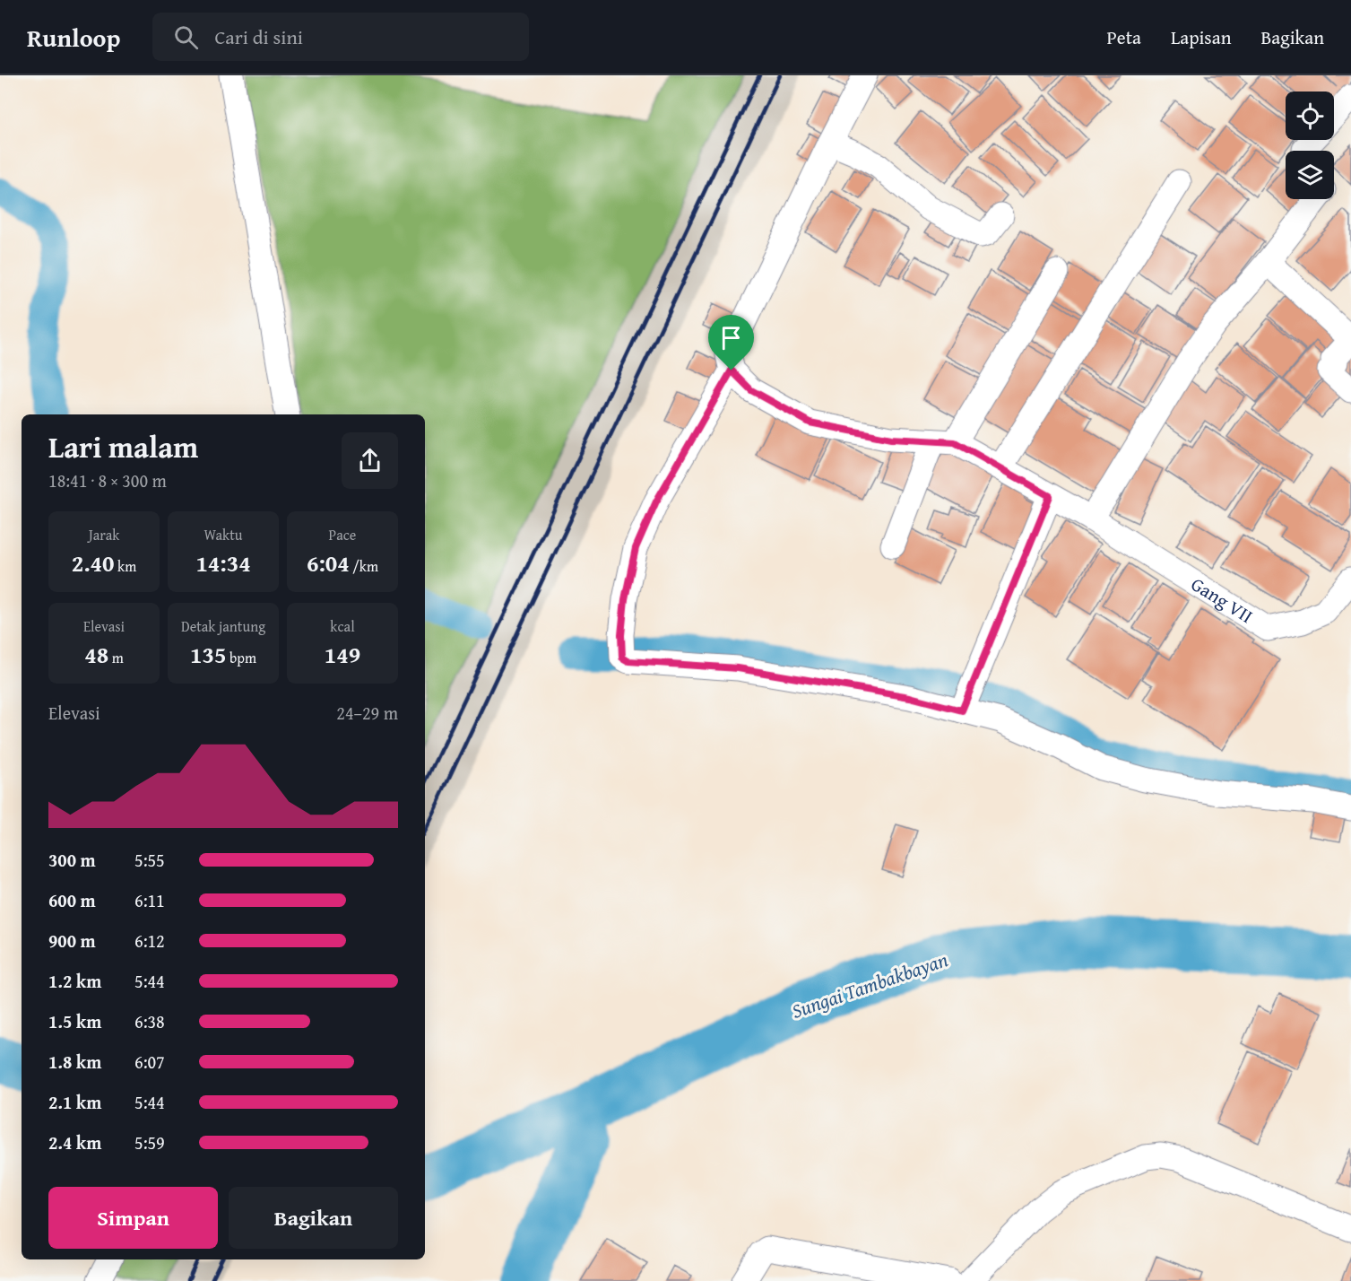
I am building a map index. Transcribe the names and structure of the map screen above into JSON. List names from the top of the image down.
{
  "streets": {
    "street": ["Gang VII"]
  },
  "water": ["Sungai Tambakbayan"],
  "page": {
    "header": "Runloop",
    "search": "Cari di sini",
    "nav": ["Peta", "Lapisan", "Bagikan"],
    "heading": ["Lari malam", "18:41 · 8 × 300 m"],
    "stats": [
      ["Jarak", "2.40 km"],
      ["Waktu", "14:34"],
      ["Pace", "6:04 /km"],
      ["Elevasi", "48 m"],
      ["Detak jantung", "135 bpm"],
      ["kcal", "149"]
    ],
    "chart": ["Elevasi", "24–29 m"],
    "list": [
      {
        "name": "300 m",
        "note": "5:55"
      },
      {
        "name": "600 m",
        "note": "6:11"
      },
      {
        "name": "900 m",
        "note": "6:12"
      },
      {
        "name": "1.2 km",
        "note": "5:44"
      },
      {
        "name": "1.5 km",
        "note": "6:38"
      },
      {
        "name": "1.8 km",
        "note": "6:07"
      },
      {
        "name": "2.1 km",
        "note": "5:44"
      },
      {
        "name": "2.4 km",
        "note": "5:59"
      }
    ],
    "buttons": ["Simpan", "Bagikan"]
  }
}
